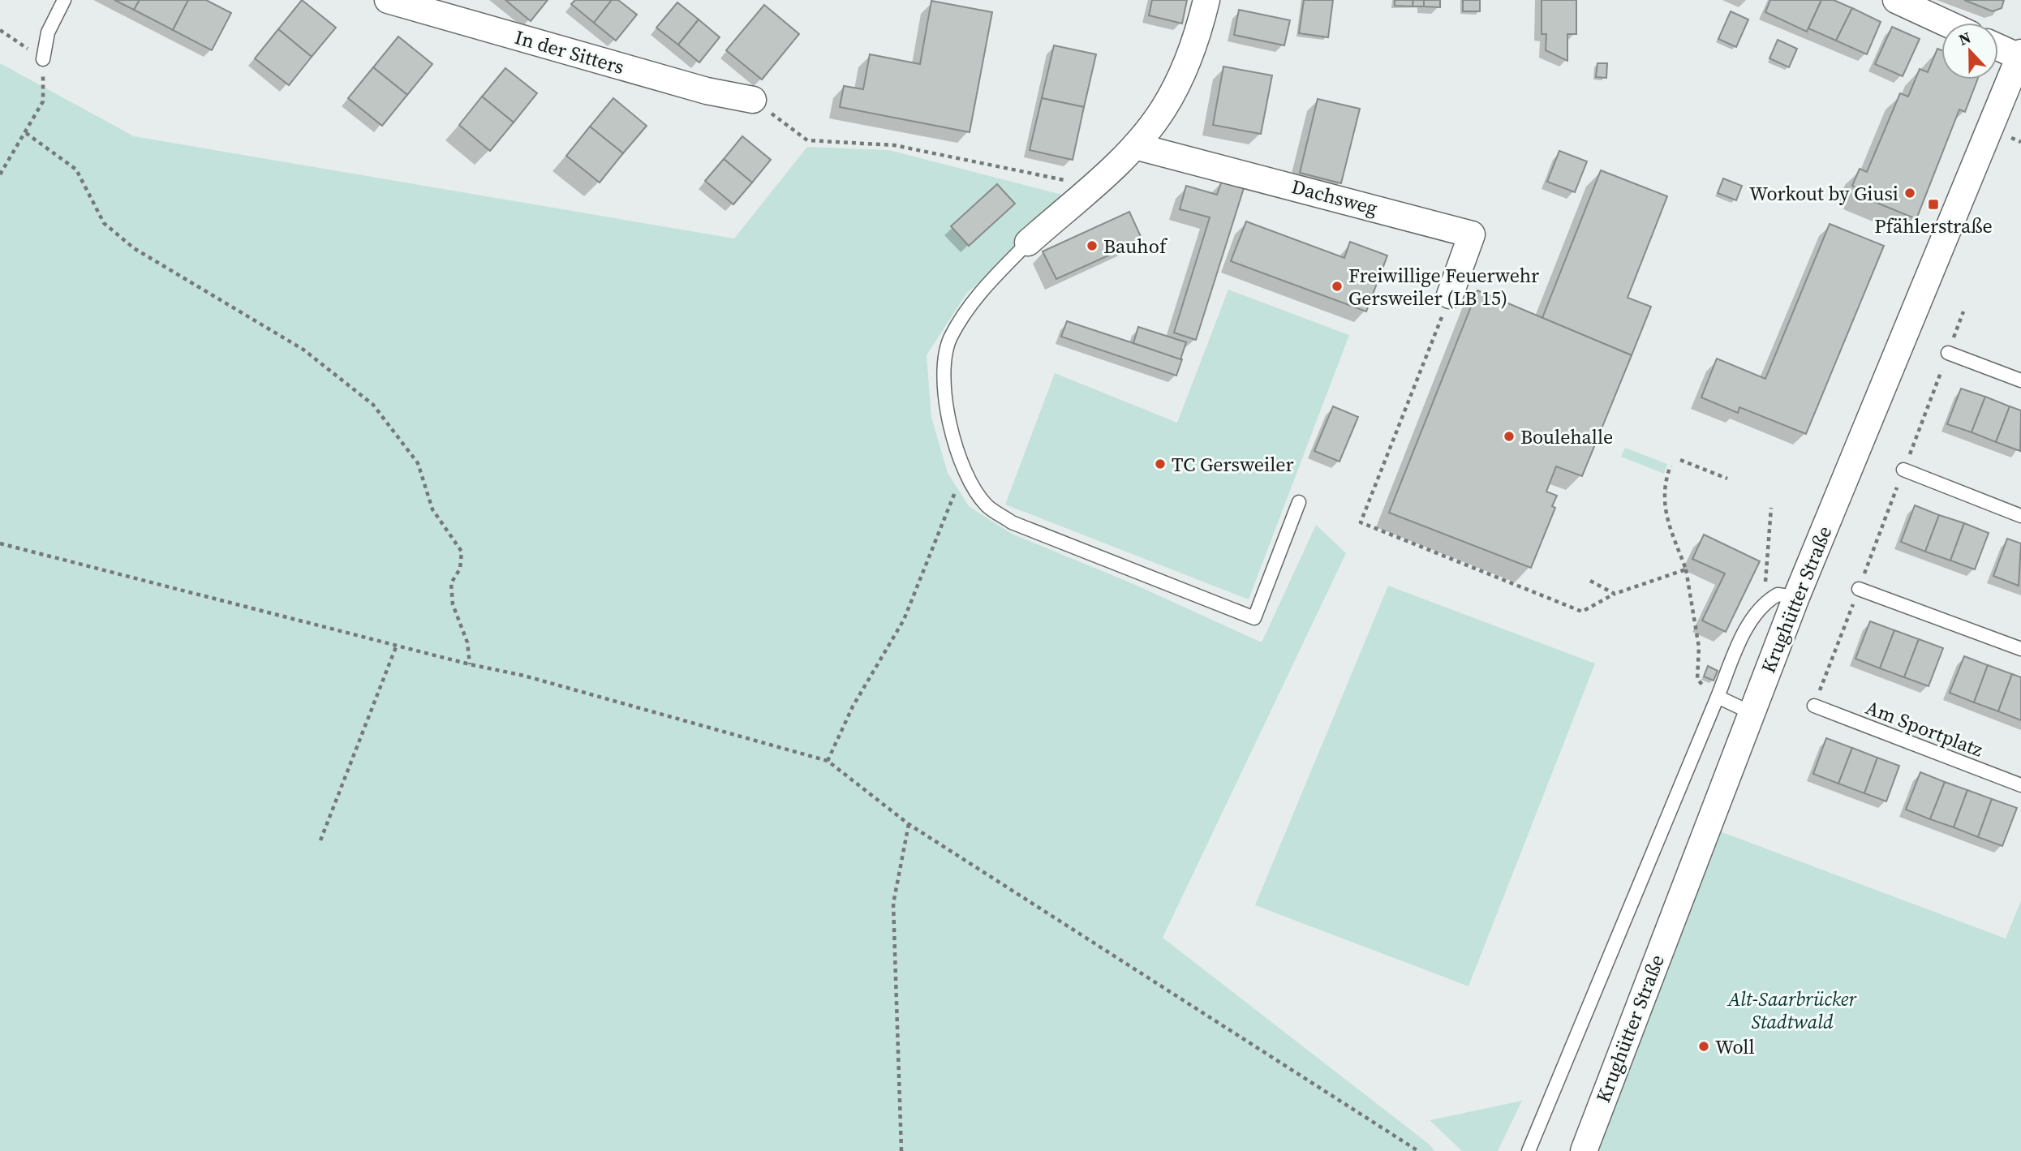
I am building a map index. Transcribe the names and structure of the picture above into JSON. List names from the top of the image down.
{
  "streets": {
    "street": ["In der Sitters", "Dachsweg", "Krughütter Straße"],
    "lane": ["Am Sportplatz"]
  },
  "parks": ["Alt-Saarbrücker Stadtwald"],
  "places": {
    "other": [
      "Workout by Giusi",
      "Bauhof",
      "Freiwillige Feuerwehr Gersweiler (LB 15)",
      "Boulehalle",
      "TC Gersweiler",
      "Woll"
    ],
    "transit": ["Pfählerstraße"]
  },
  "north": "top"
}
